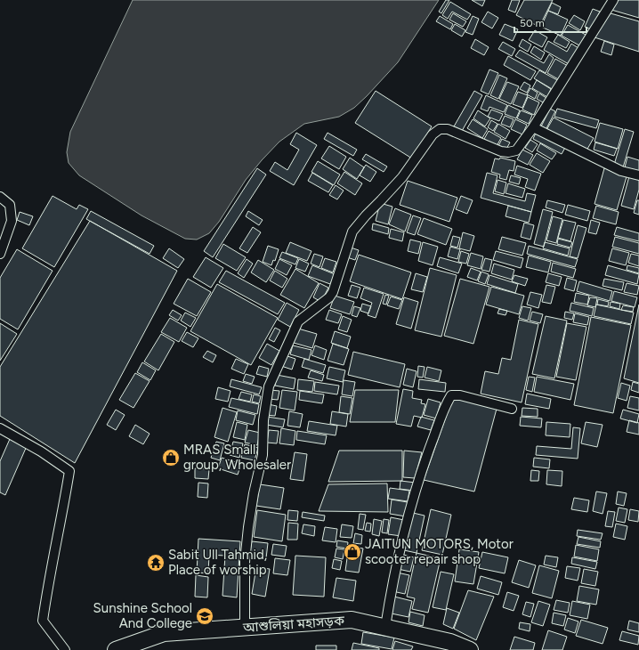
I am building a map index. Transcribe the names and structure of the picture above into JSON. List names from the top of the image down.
{
  "streets": {
    "highway": ["আশুলিয়া মহাসড়ক"]
  },
  "places": {
    "shop": ["MRAS Small group, Wholesaler", "JAITUN MOTORS, Motor scooter repair shop"],
    "temple": ["Sabit Ull Tahmid, Place of worship"],
    "school or university": ["Sunshine School And College"]
  },
  "scale_bar": "50 m"
}
